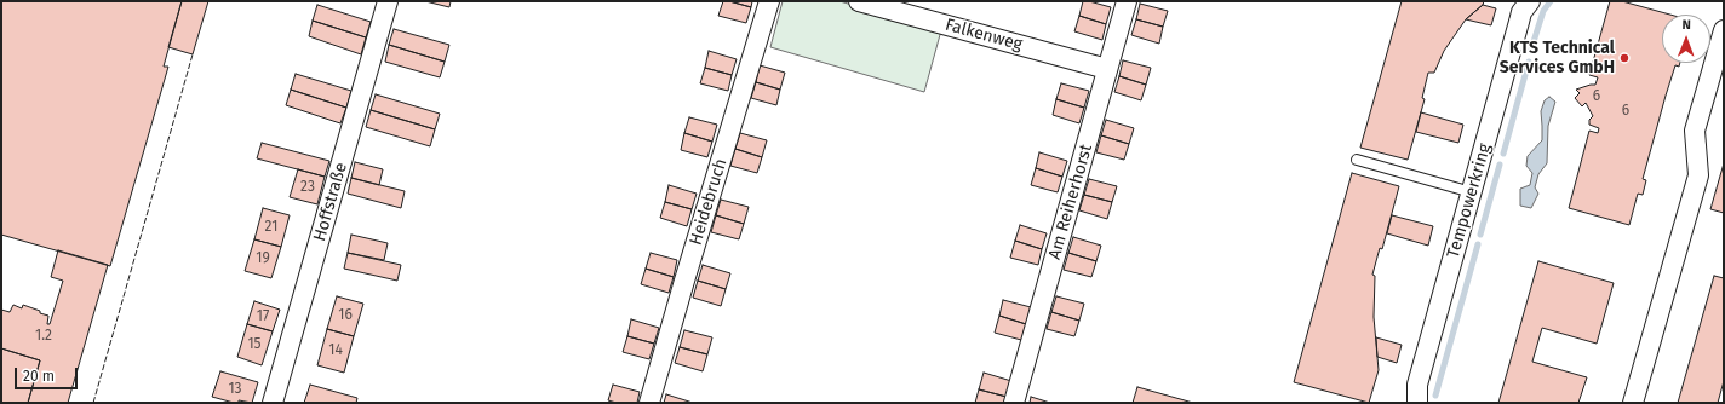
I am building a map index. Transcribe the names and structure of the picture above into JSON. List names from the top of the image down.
{
  "streets": {
    "street": [
      "Falkenweg",
      "Tempowerkring",
      "Hoffstraße",
      "Heidebruch",
      "Am Reiherhorst"
    ]
  },
  "crossings": [
    ["Falkenweg", "Am Reiherhorst"]
  ],
  "places": ["KTS Technical Services GmbH"],
  "house_numbers": [
    "6",
    "6",
    "23",
    "21",
    "19",
    "16",
    "17",
    "1.2",
    "15",
    "14",
    "13"
  ],
  "scale_bar": "20 m",
  "north": "top"
}
